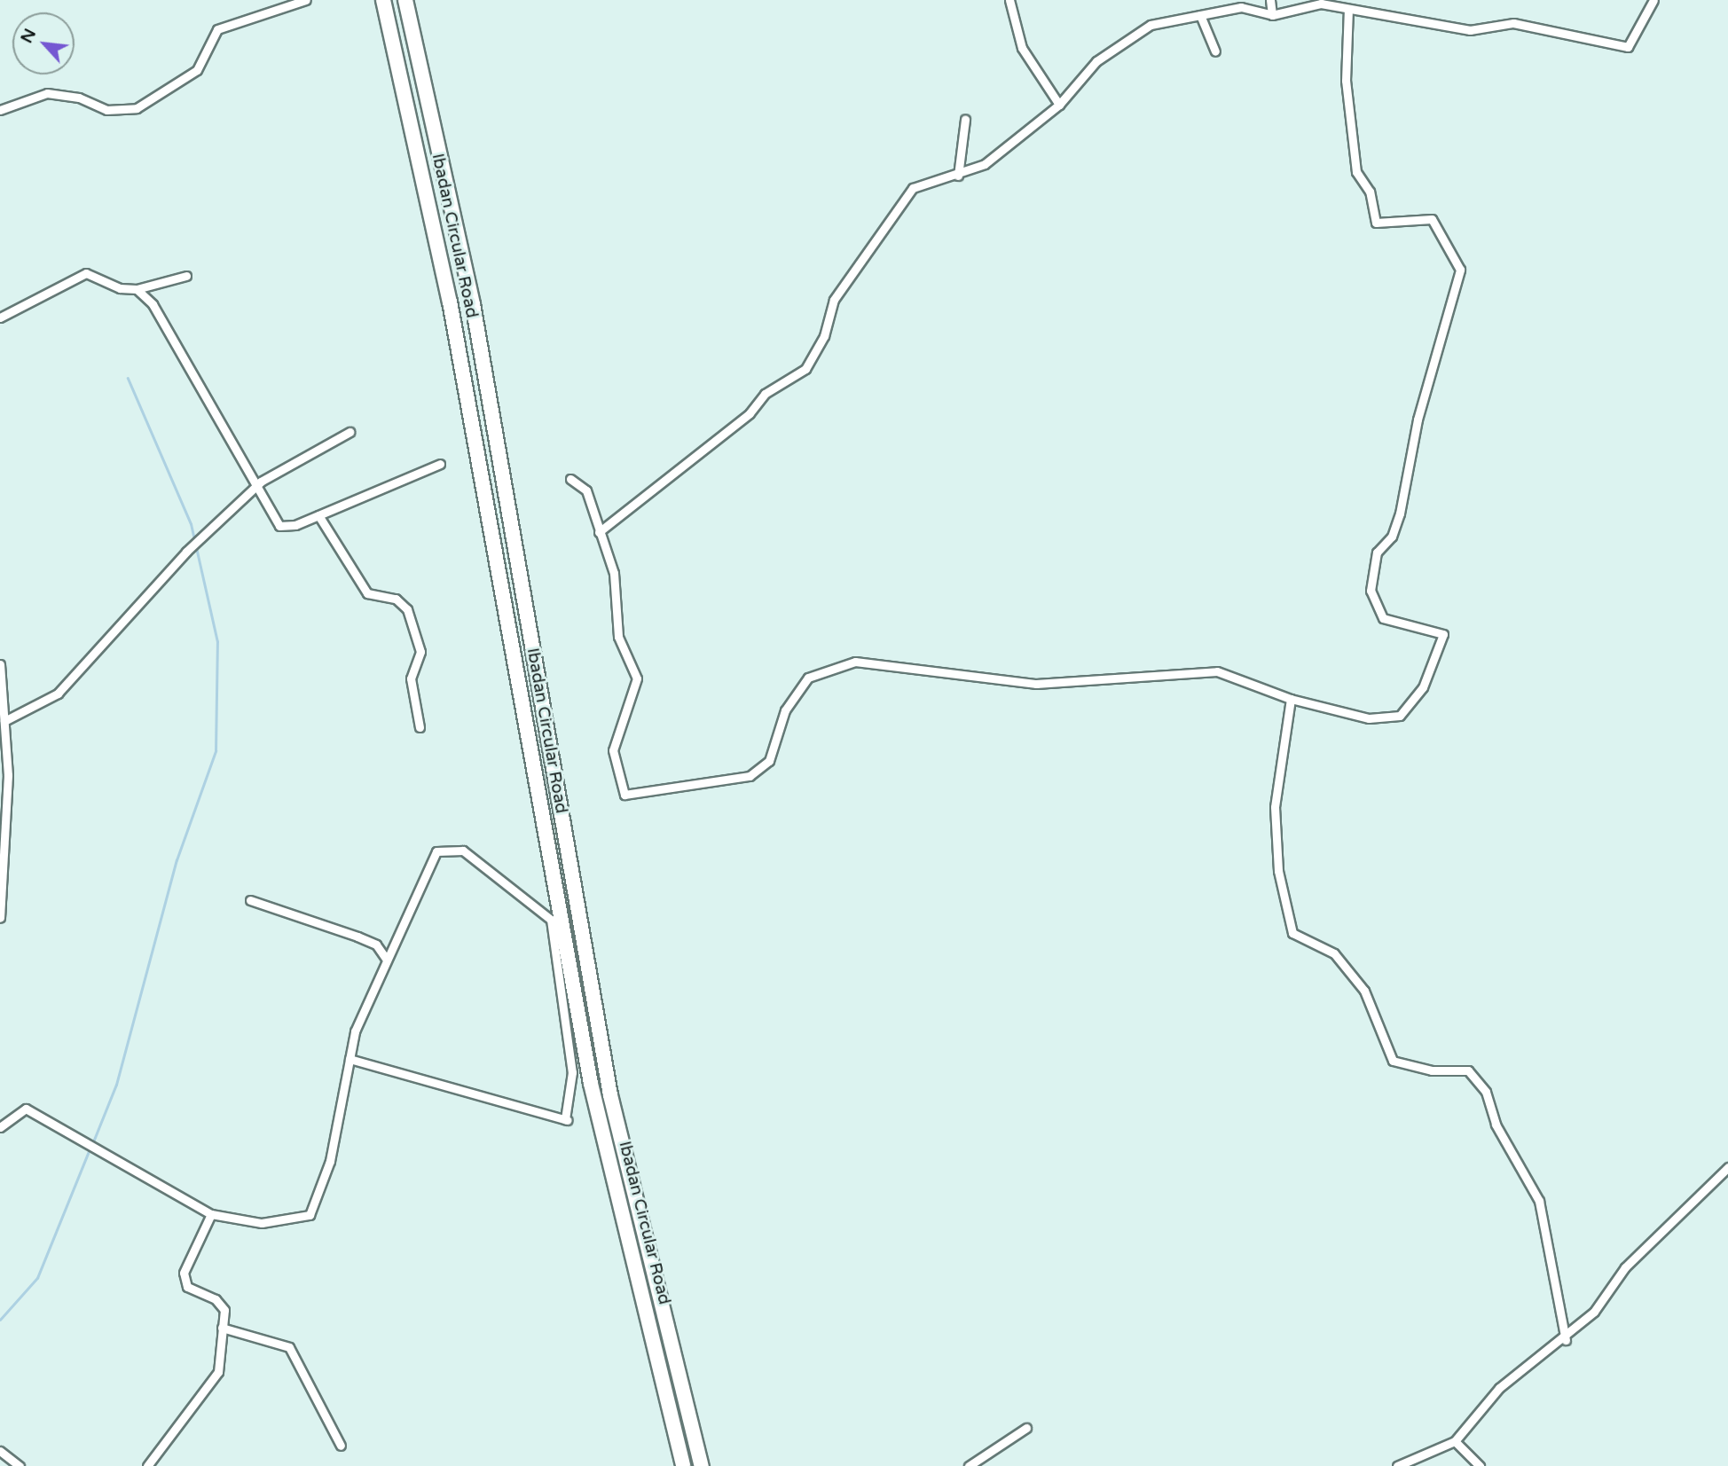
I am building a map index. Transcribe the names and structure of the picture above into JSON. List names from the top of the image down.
{
  "streets": {
    "highway": ["Ibadan Circular Road"]
  },
  "north": "top left"
}
